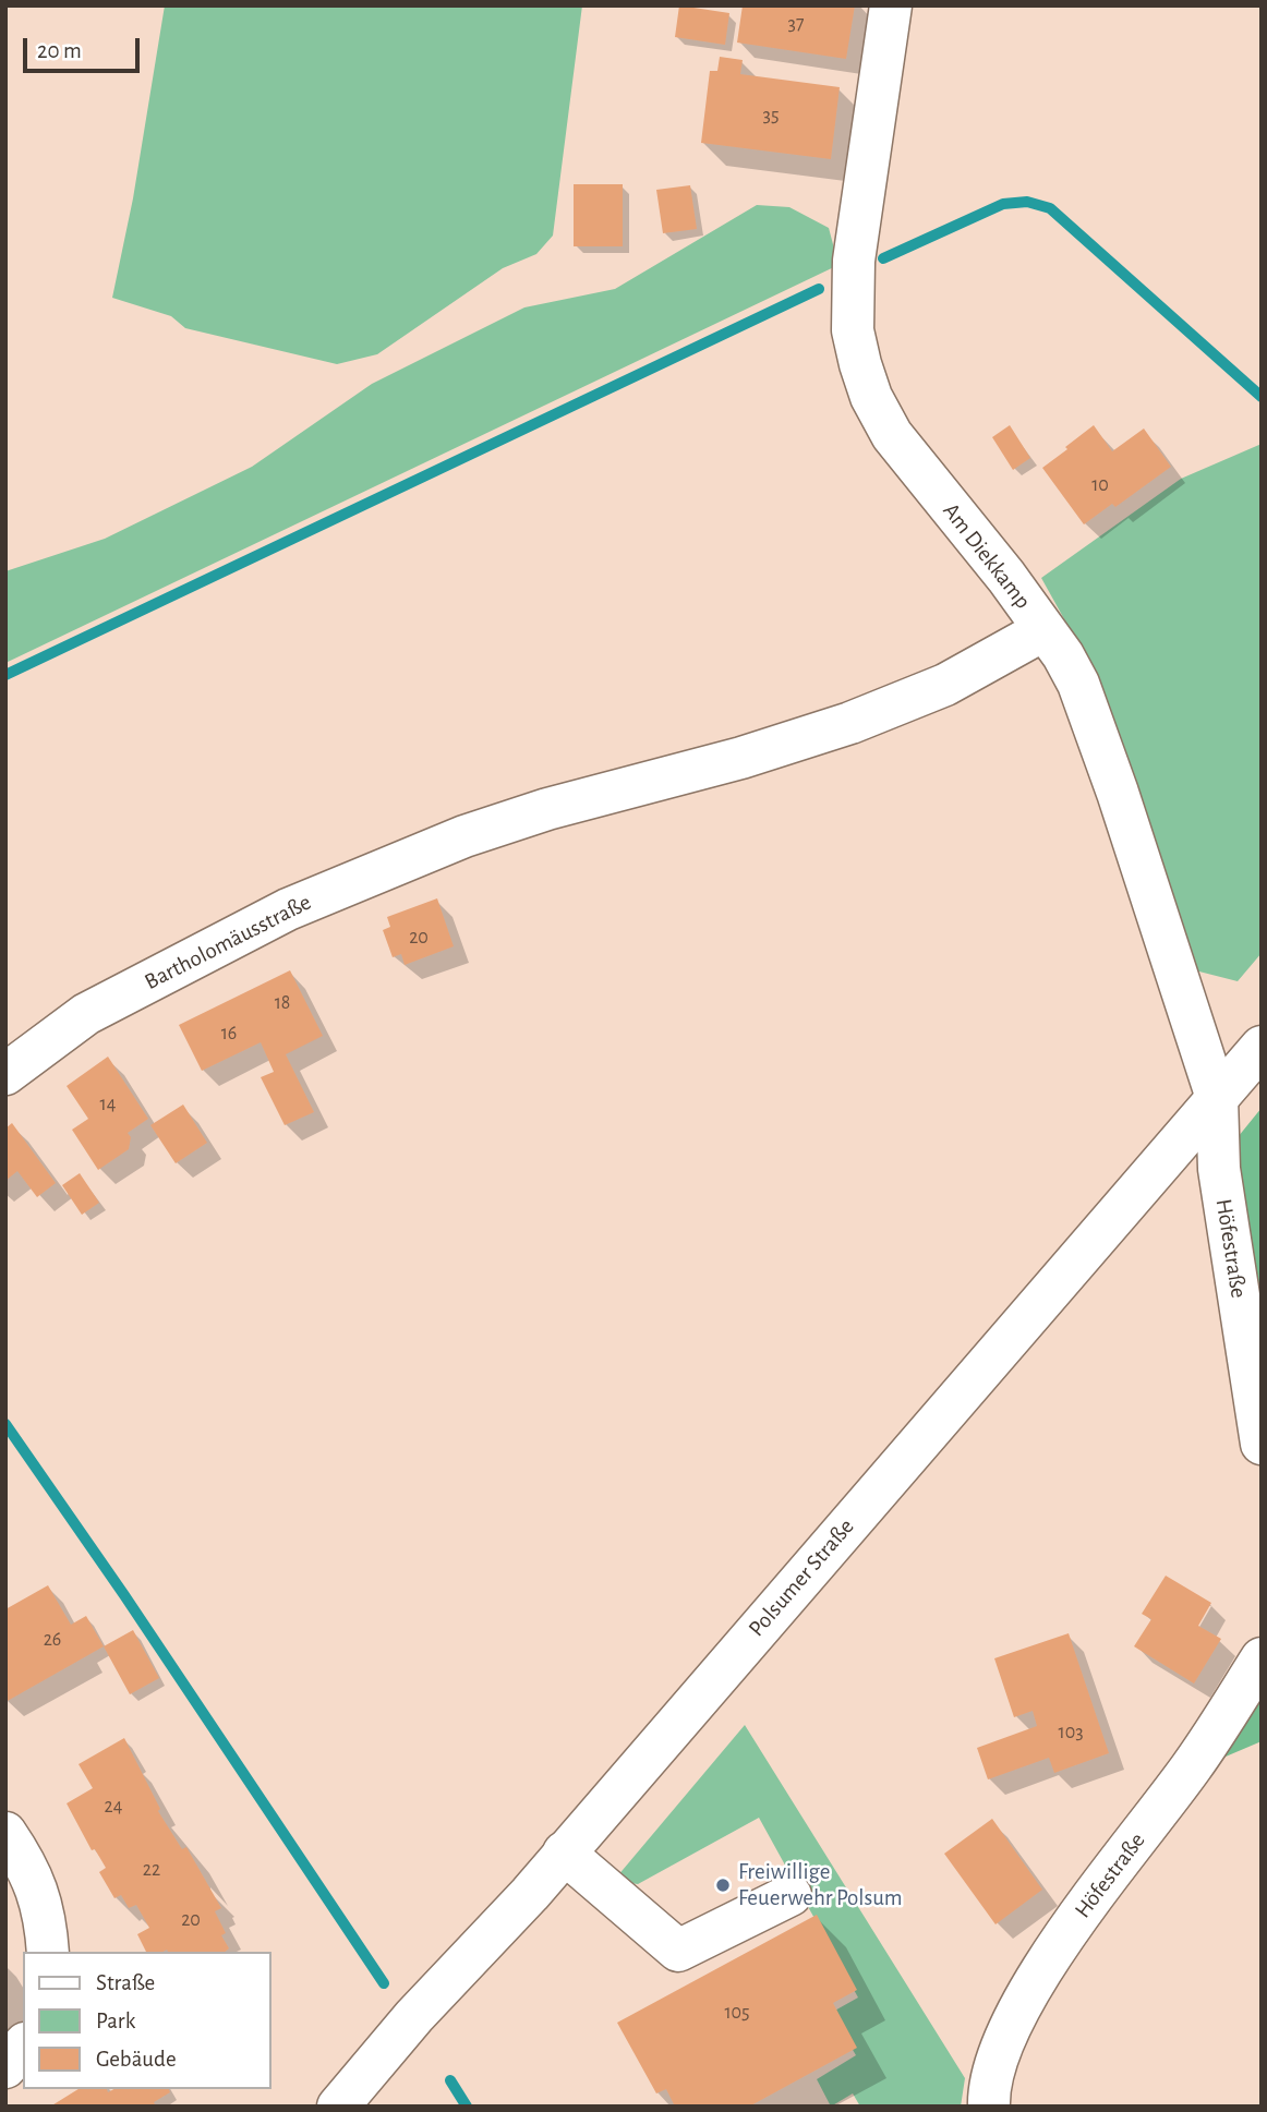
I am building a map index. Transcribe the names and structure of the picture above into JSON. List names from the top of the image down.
{
  "streets": {
    "street": [
      "Am Diekkamp",
      "Bartholomäusstraße",
      "Höfestraße",
      "Polsumer Straße"
    ]
  },
  "crossings": [
    ["Am Diekkamp", "Bartholomäusstraße"],
    ["Am Diekkamp", "Höfestraße"],
    ["Am Diekkamp", "Polsumer Straße"],
    ["Höfestraße", "Polsumer Straße"]
  ],
  "places": ["Freiwillige Feuerwehr Polsum"],
  "house_numbers": [
    "37",
    "35",
    "10",
    "20",
    "18",
    "16",
    "14",
    "26",
    "103",
    "24",
    "22",
    "20",
    "105"
  ],
  "legend": ["Straße", "Park", "Gebäude"],
  "scale_bar": "20 m"
}
